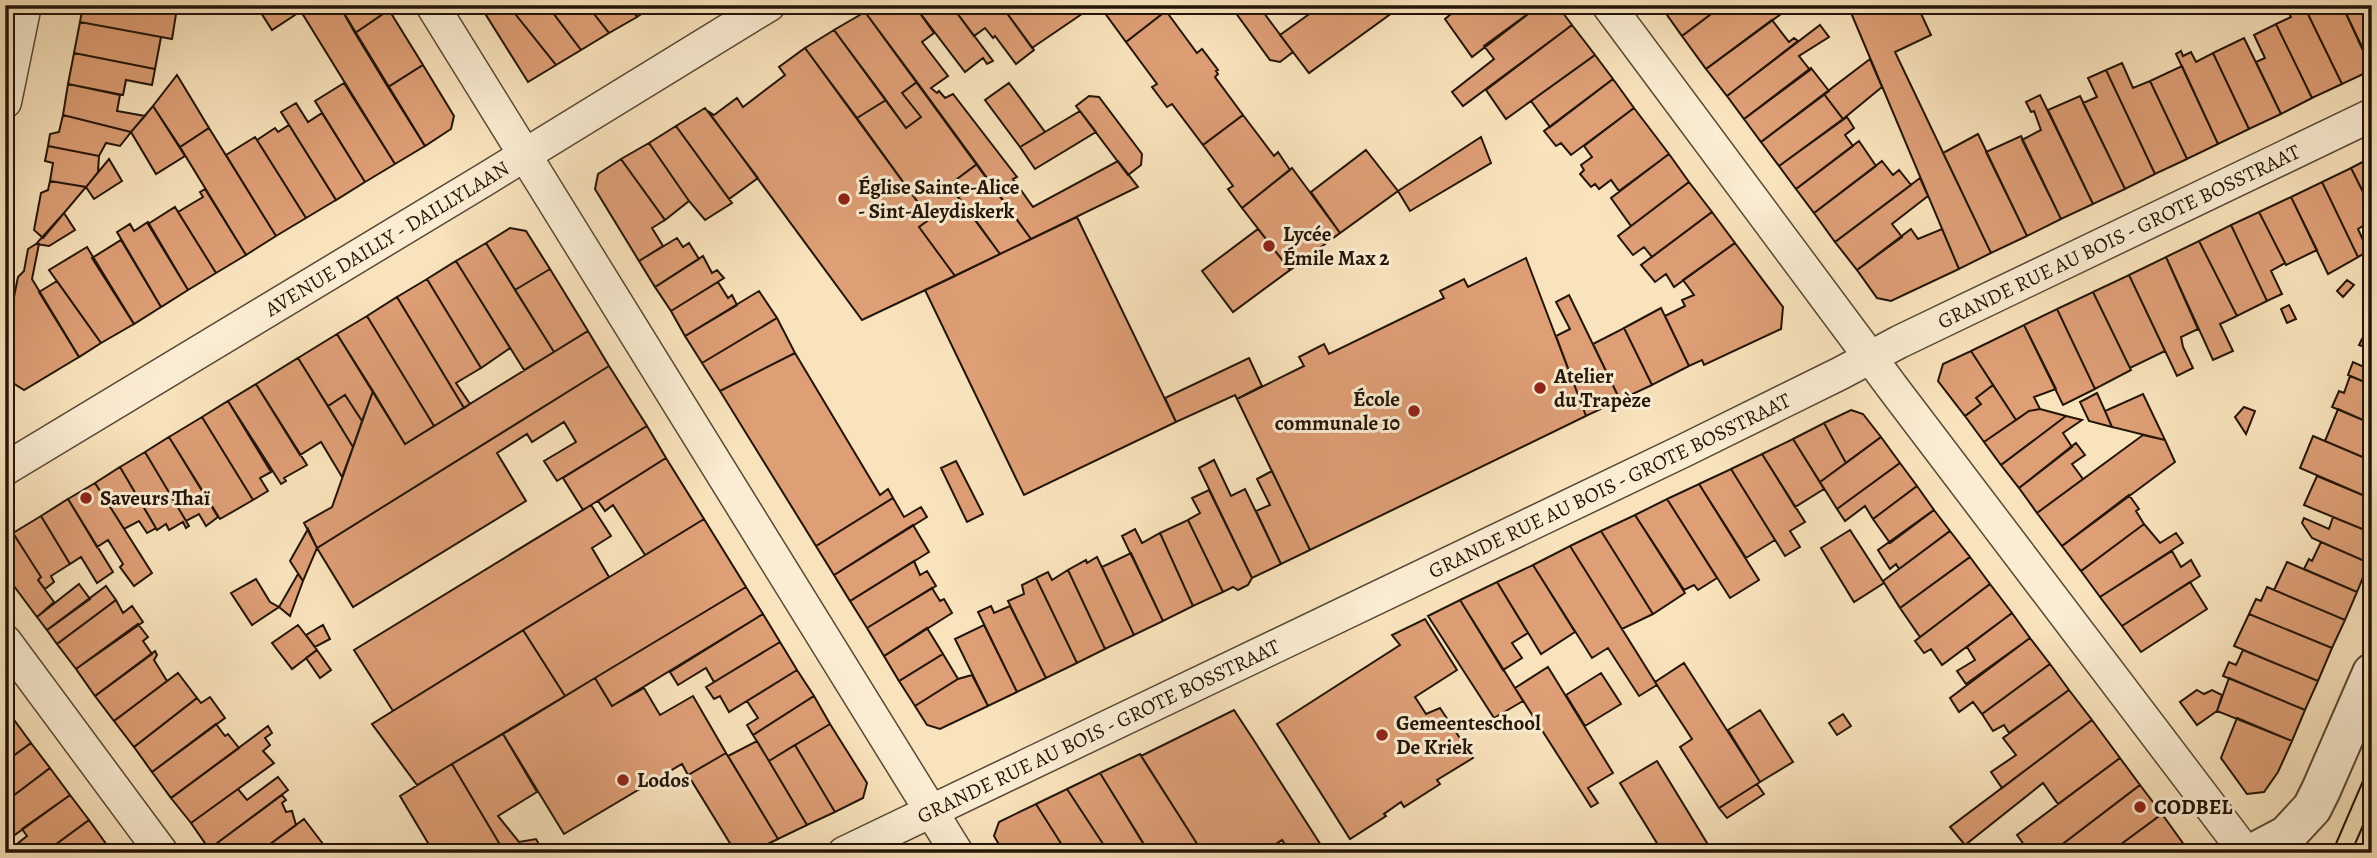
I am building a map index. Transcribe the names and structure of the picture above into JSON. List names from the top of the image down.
{
  "streets": {
    "street": ["GRANDE RUE AU BOIS - GROTE BOSSTRAAT", "AVENUE DAILLY - DAILLYLAAN"]
  },
  "places": [
    "Église Sainte-Alice - Sint-Aleydiskerk",
    "Lycée Émile Max 2",
    "Atelier du Trapèze",
    "École communale 10",
    "Saveurs Thaï",
    "Gemeenteschool De Kriek",
    "Lodos",
    "CODBEL"
  ]
}
